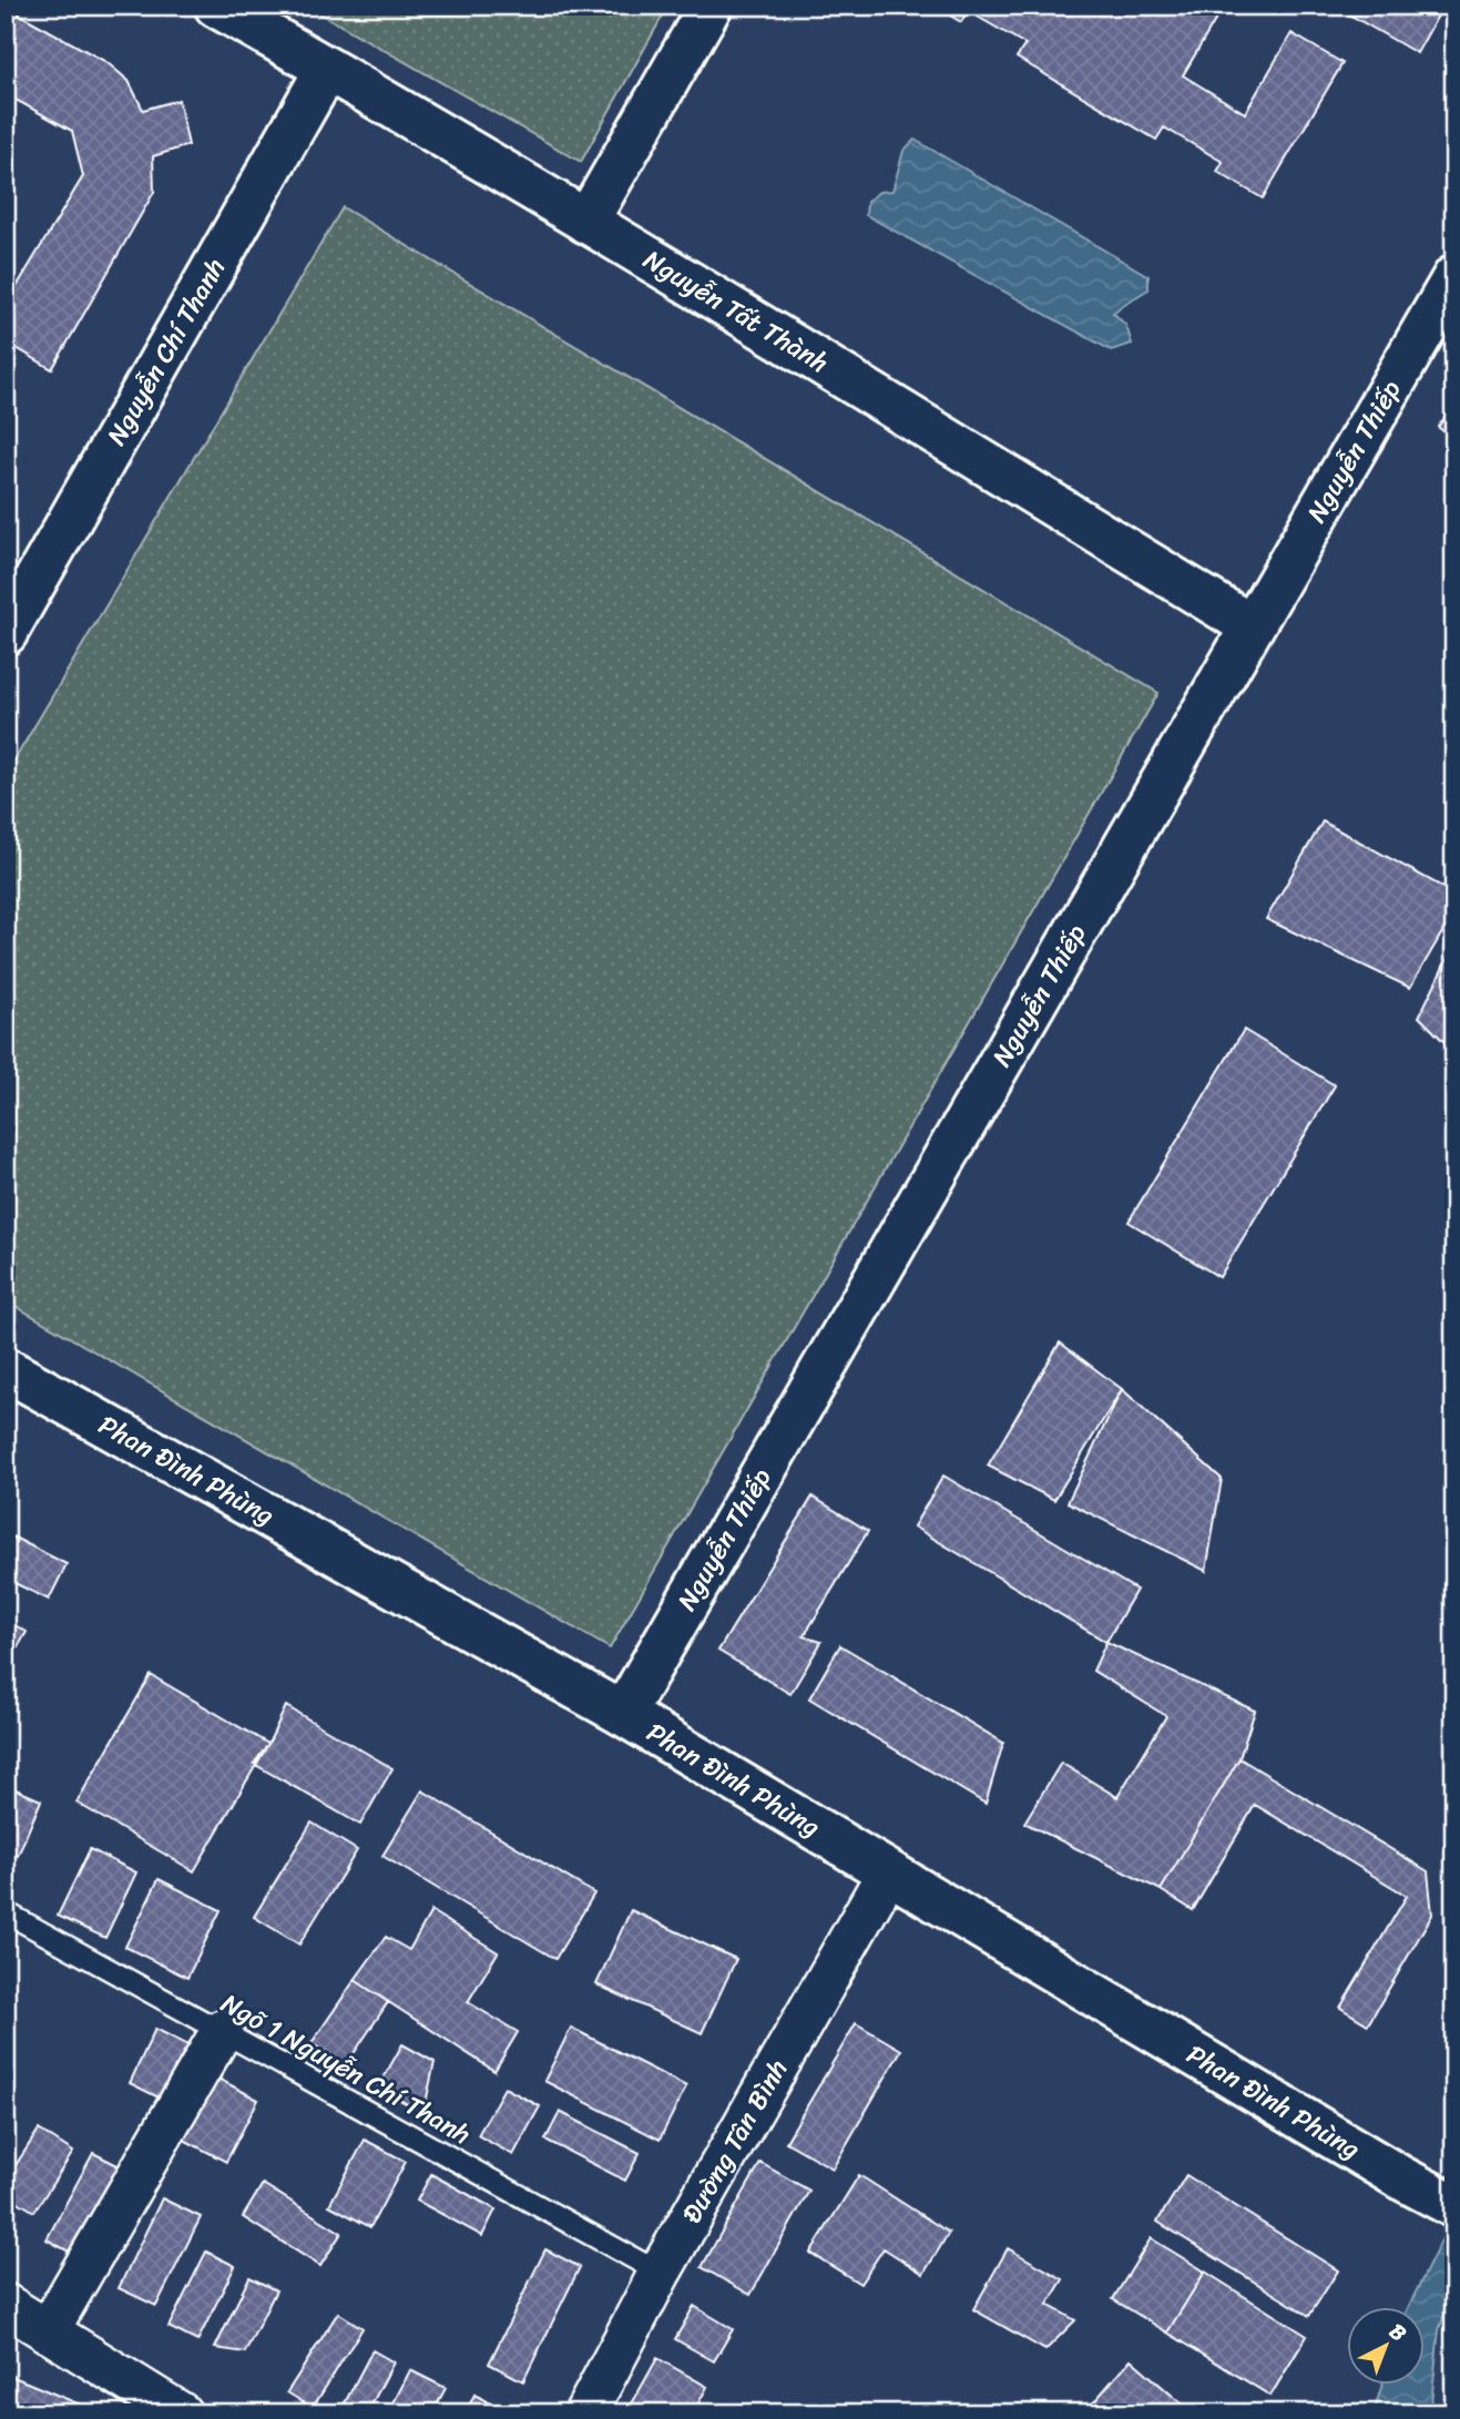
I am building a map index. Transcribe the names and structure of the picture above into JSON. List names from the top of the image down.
{
  "streets": {
    "street": [
      "Nguyễn Tất Thành",
      "Nguyễn Chí Thanh",
      "Nguyễn Thiếp",
      "Phan Đình Phùng",
      "Đường Tân Bình"
    ],
    "lane": ["Ngõ 1 Nguyễn Chí Thanh"]
  },
  "crossings": [
    ["Nguyễn Tất Thành", "Nguyễn Chí Thanh"],
    ["Nguyễn Tất Thành", "Nguyễn Thiếp"],
    ["Nguyễn Thiếp", "Phan Đình Phùng"],
    ["Phan Đình Phùng", "Đường Tân Bình"],
    ["Ngõ 1 Nguyễn Chí Thanh", "Đường Tân Bình"]
  ],
  "north": "top right"
}
